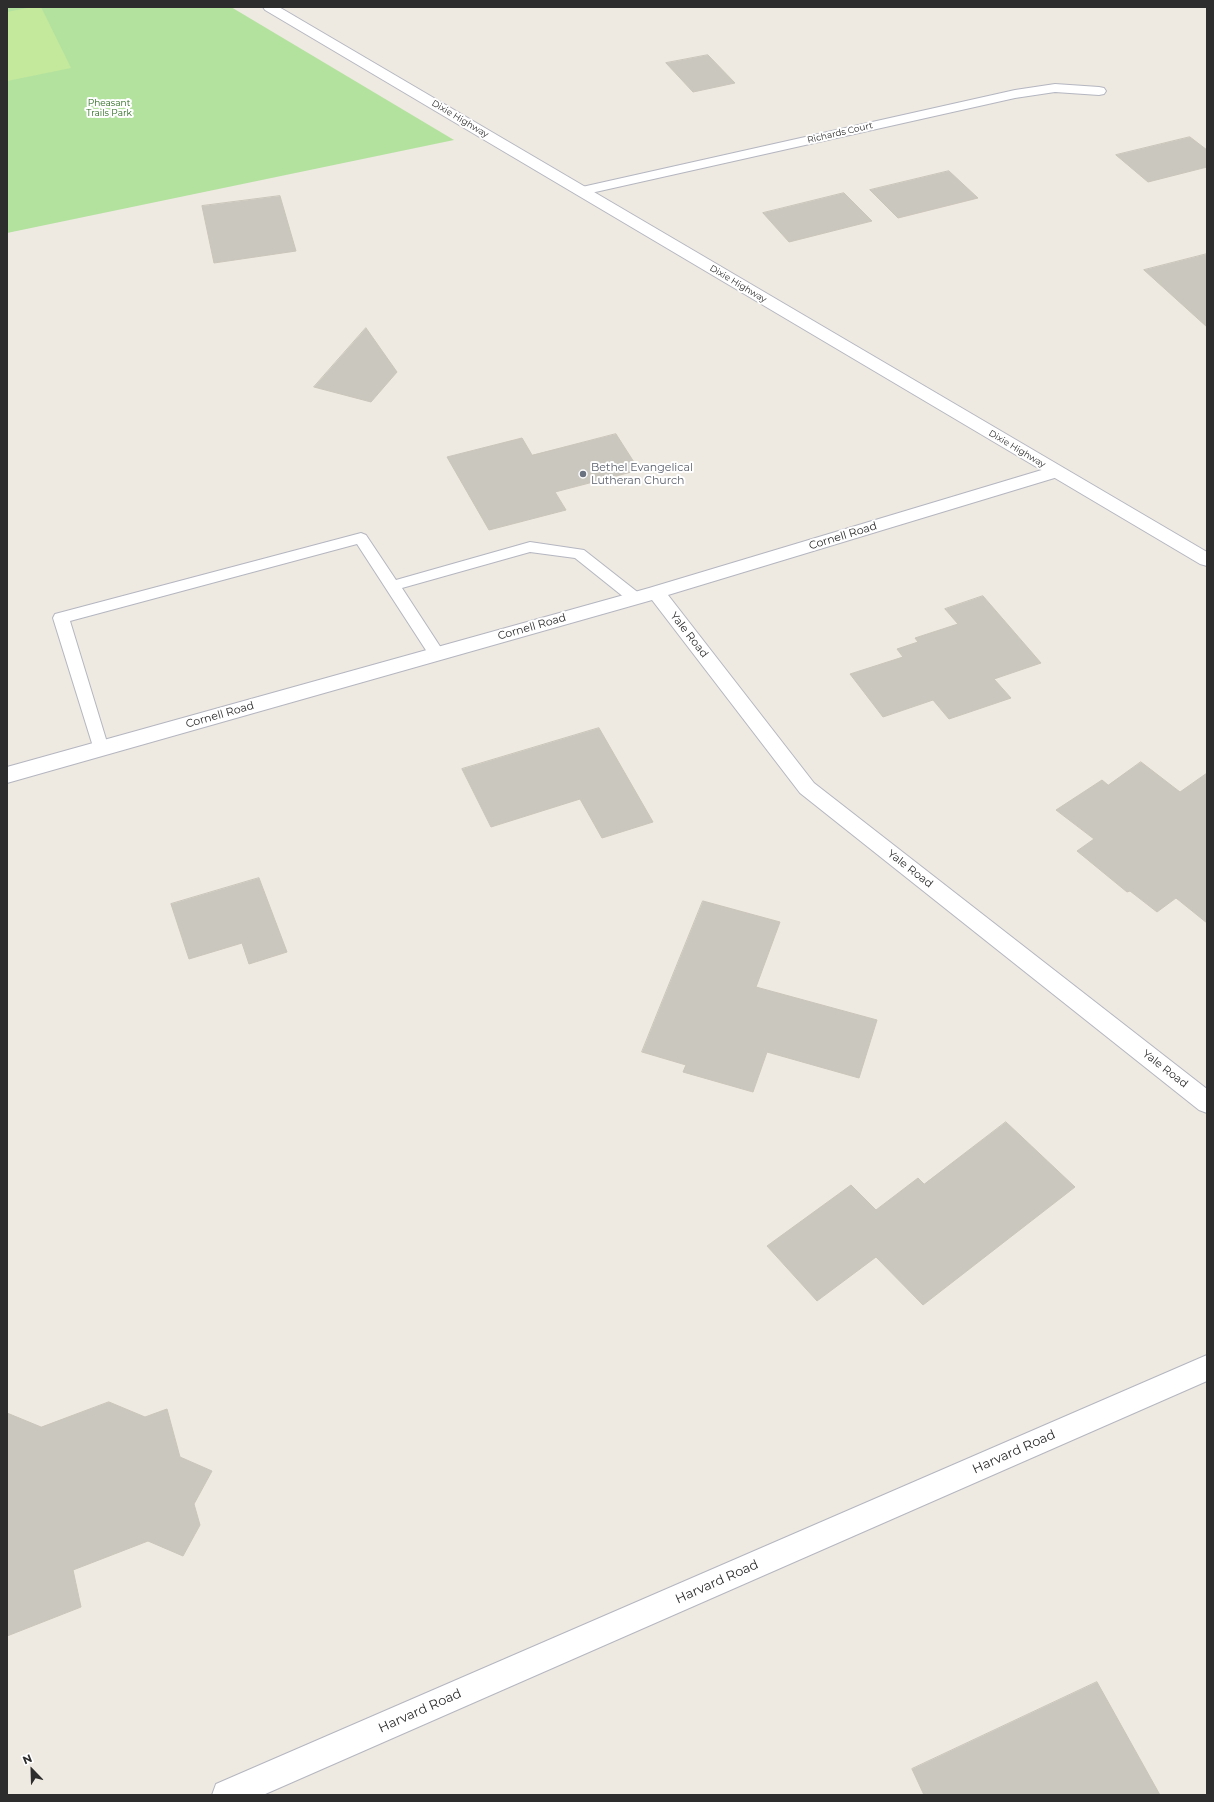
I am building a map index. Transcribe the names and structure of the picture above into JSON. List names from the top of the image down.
{
  "streets": {
    "street": [
      "Dixie Highway",
      "Richards Court",
      "Cornell Road",
      "Yale Road",
      "Harvard Road"
    ]
  },
  "crossings": [
    ["Dixie Highway", "Richards Court"],
    ["Dixie Highway", "Cornell Road"],
    ["Cornell Road", "Yale Road"]
  ],
  "parks": ["Pheasant Trails Park"],
  "places": ["Bethel Evangelical Lutheran Church"],
  "north": "top left"
}
